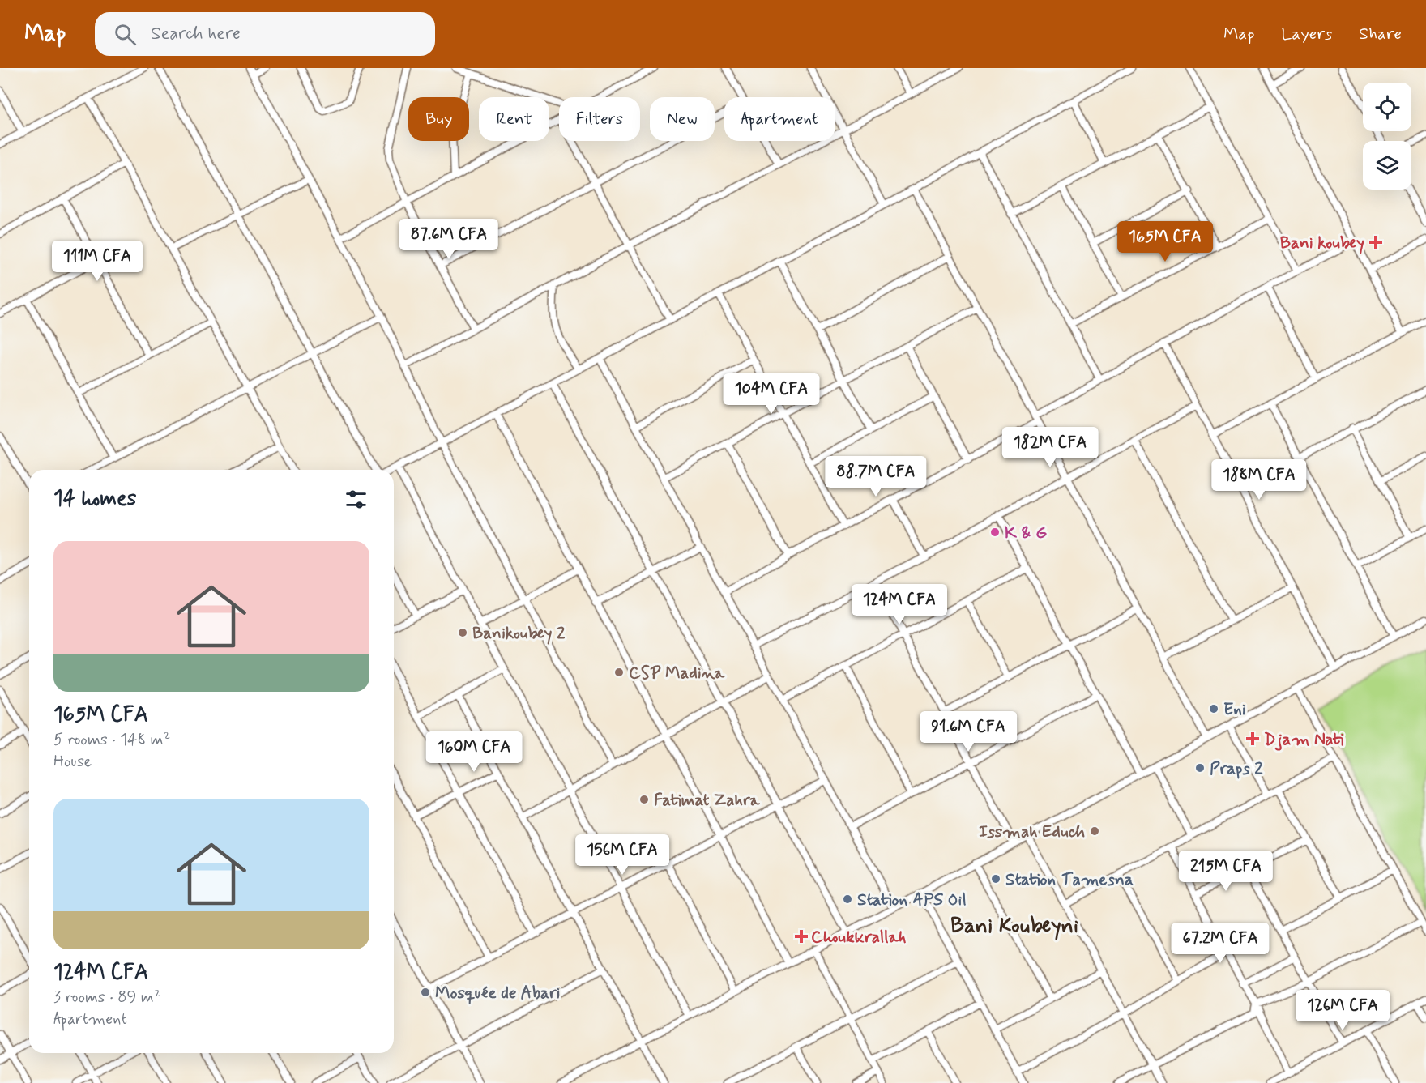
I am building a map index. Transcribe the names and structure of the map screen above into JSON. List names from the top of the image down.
{
  "districts": ["Bani Koubeyni"],
  "places": {
    "health": ["Bani koubey", "Djam Nati", "Choukkrallah"],
    "other": [
      "K & G",
      "Banikoubey 2",
      "CSP Madina",
      "Eni",
      "Praps 2",
      "Fatimat Zahra",
      "Issmah Educh",
      "Station Tamesna",
      "Station APS Oil",
      "Mosquée de Abari"
    ]
  },
  "page": {
    "header": "Map",
    "search": "Search here",
    "nav": ["Map", "Layers", "Share"],
    "chip": [
      "Buy",
      "Rent",
      "Filters",
      "New",
      "Apartment"
    ],
    "price": [
      "87.6M CFA",
      "165M CFA",
      "111M CFA",
      "104M CFA",
      "182M CFA",
      "88.7M CFA",
      "188M CFA",
      "124M CFA",
      "91.6M CFA",
      "160M CFA",
      "156M CFA",
      "215M CFA",
      "67.2M CFA",
      "126M CFA"
    ],
    "heading": "14 homes",
    "list": [
      {
        "name": "165M CFA",
        "note": "5 rooms · 148 m² · House"
      },
      {
        "name": "124M CFA",
        "note": "3 rooms · 89 m² · Apartment"
      }
    ]
  }
}
